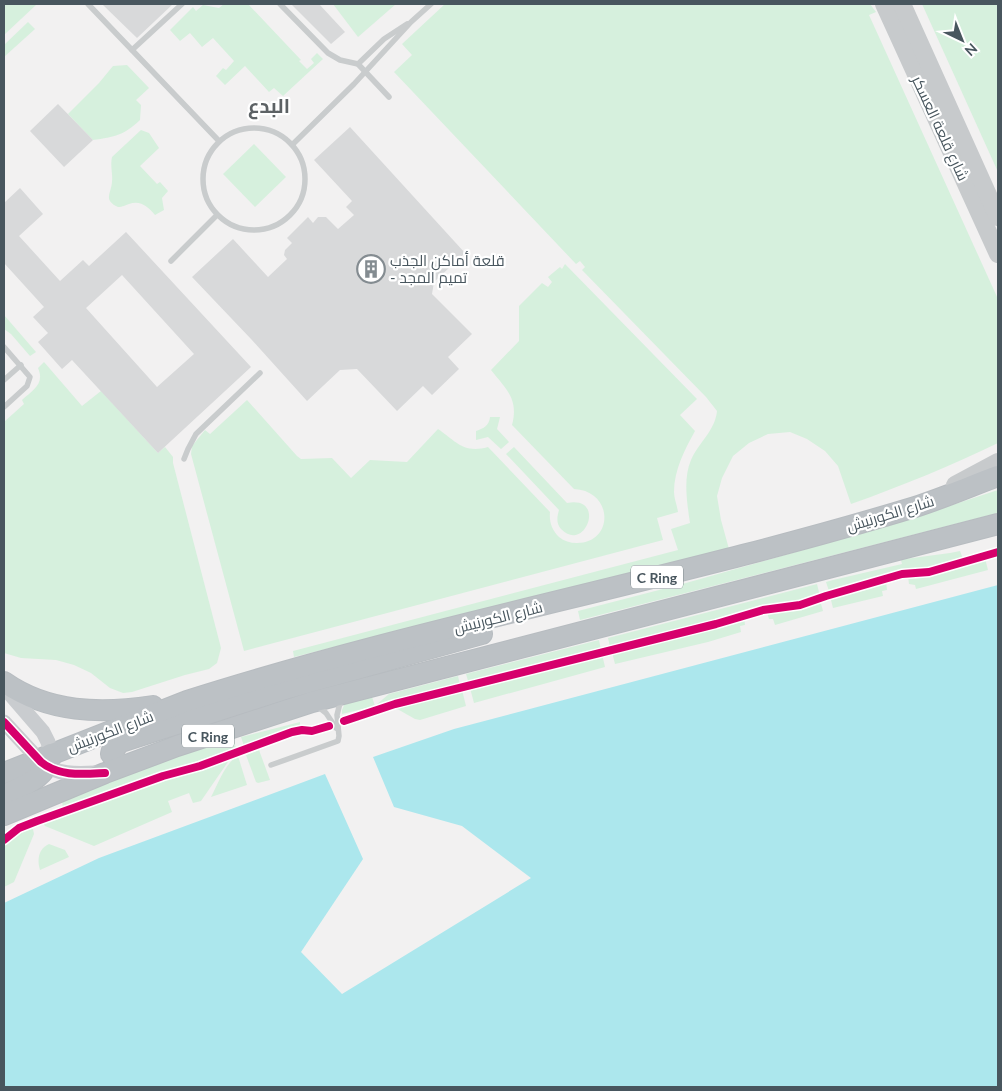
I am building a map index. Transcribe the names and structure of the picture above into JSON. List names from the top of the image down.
{
  "streets": {
    "highway": ["شارع الكورنيش", "C Ring"],
    "main road": ["شارع قلعة العسكر"]
  },
  "districts": ["البدع"],
  "places": {
    "building": ["قلعة أماكن الجذب - تميم المجد"]
  },
  "north": "bottom right"
}
